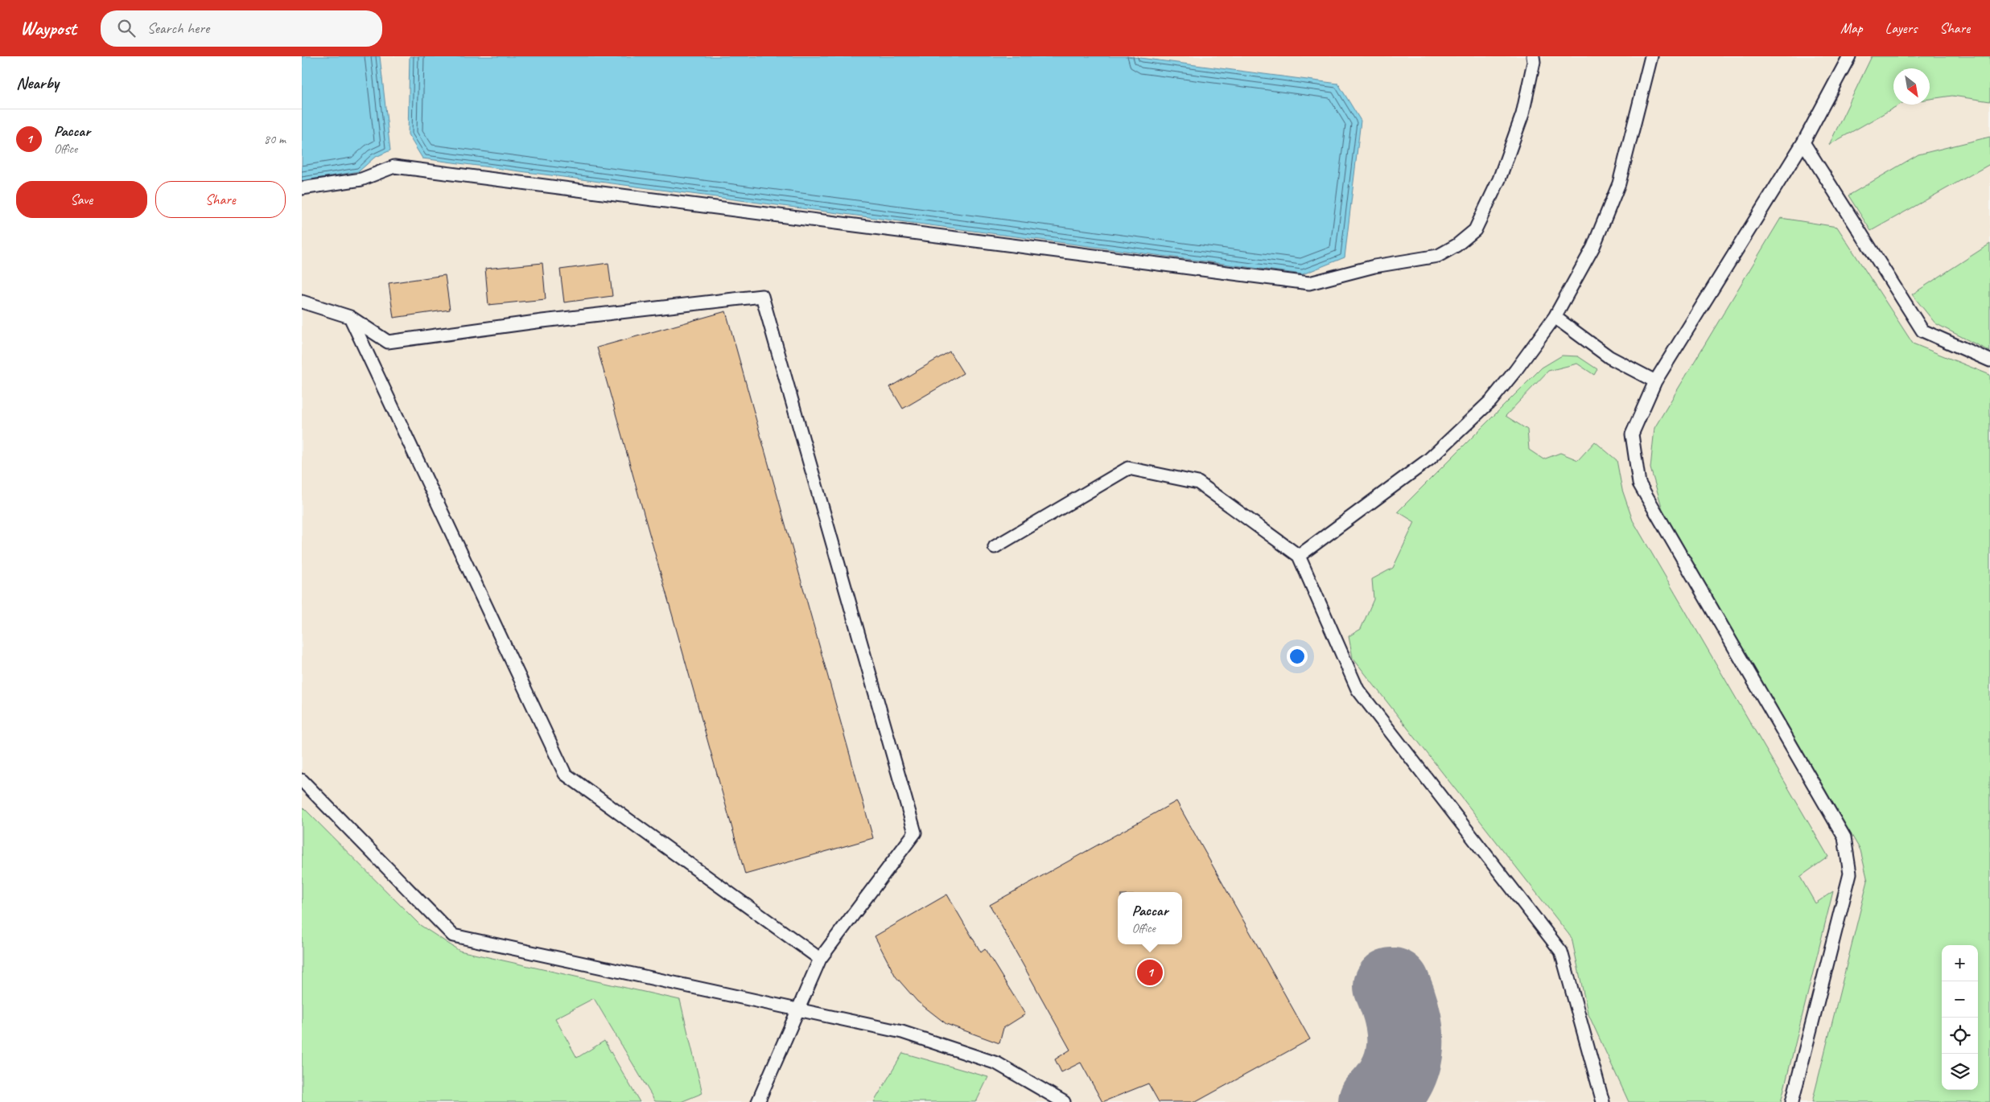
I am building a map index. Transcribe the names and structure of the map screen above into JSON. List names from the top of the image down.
{
  "north": "bottom right",
  "page": {
    "header": "Waypost",
    "search": "Search here",
    "nav": ["Map", "Layers", "Share"],
    "heading": "Nearby",
    "list": [
      {
        "mark": "1",
        "name": "Paccar",
        "note": "Office",
        "value": "80 m"
      }
    ],
    "buttons": ["Save", "Share"],
    "popup": ["Paccar", "Office"],
    "map_buttons": ["+", "−"],
    "pins": "1"
  }
}
